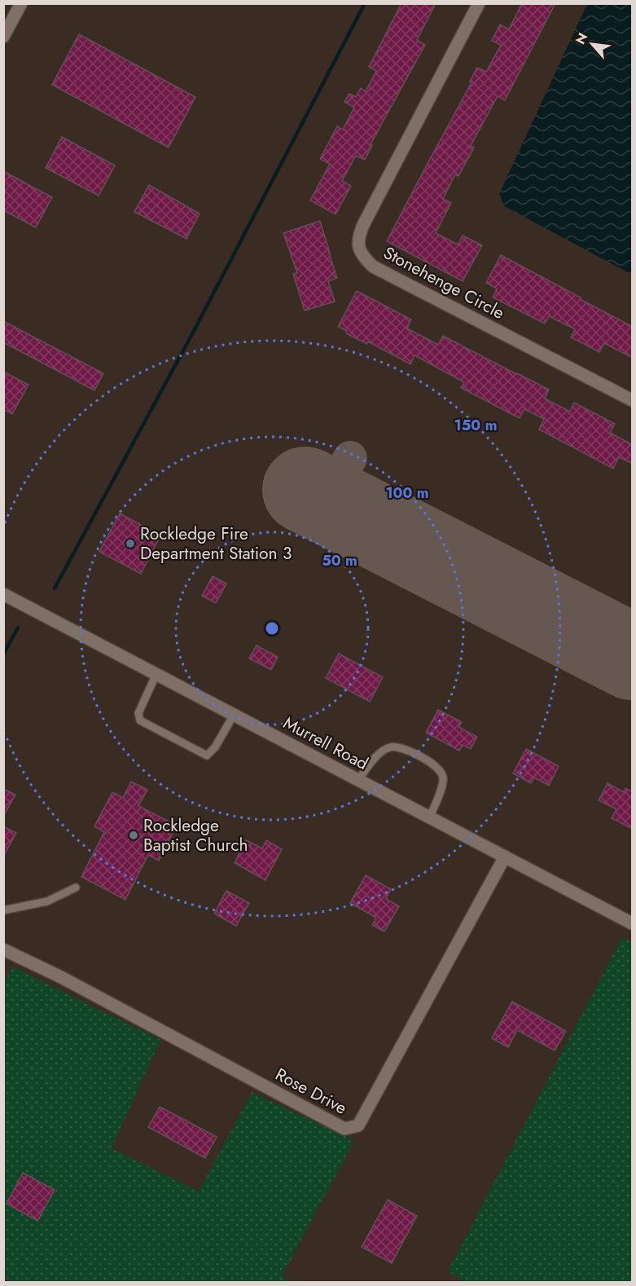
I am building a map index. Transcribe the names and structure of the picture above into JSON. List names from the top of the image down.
{
  "streets": {
    "street": ["Stonehenge Circle", "Murrell Road", "Rose Drive"]
  },
  "crossings": [
    ["Murrell Road", "Rose Drive"]
  ],
  "places": ["Rockledge Fire Department Station 3", "Rockledge Baptist Church"],
  "north": "top left",
  "rings": ["150 m", "100 m", "50 m"]
}
